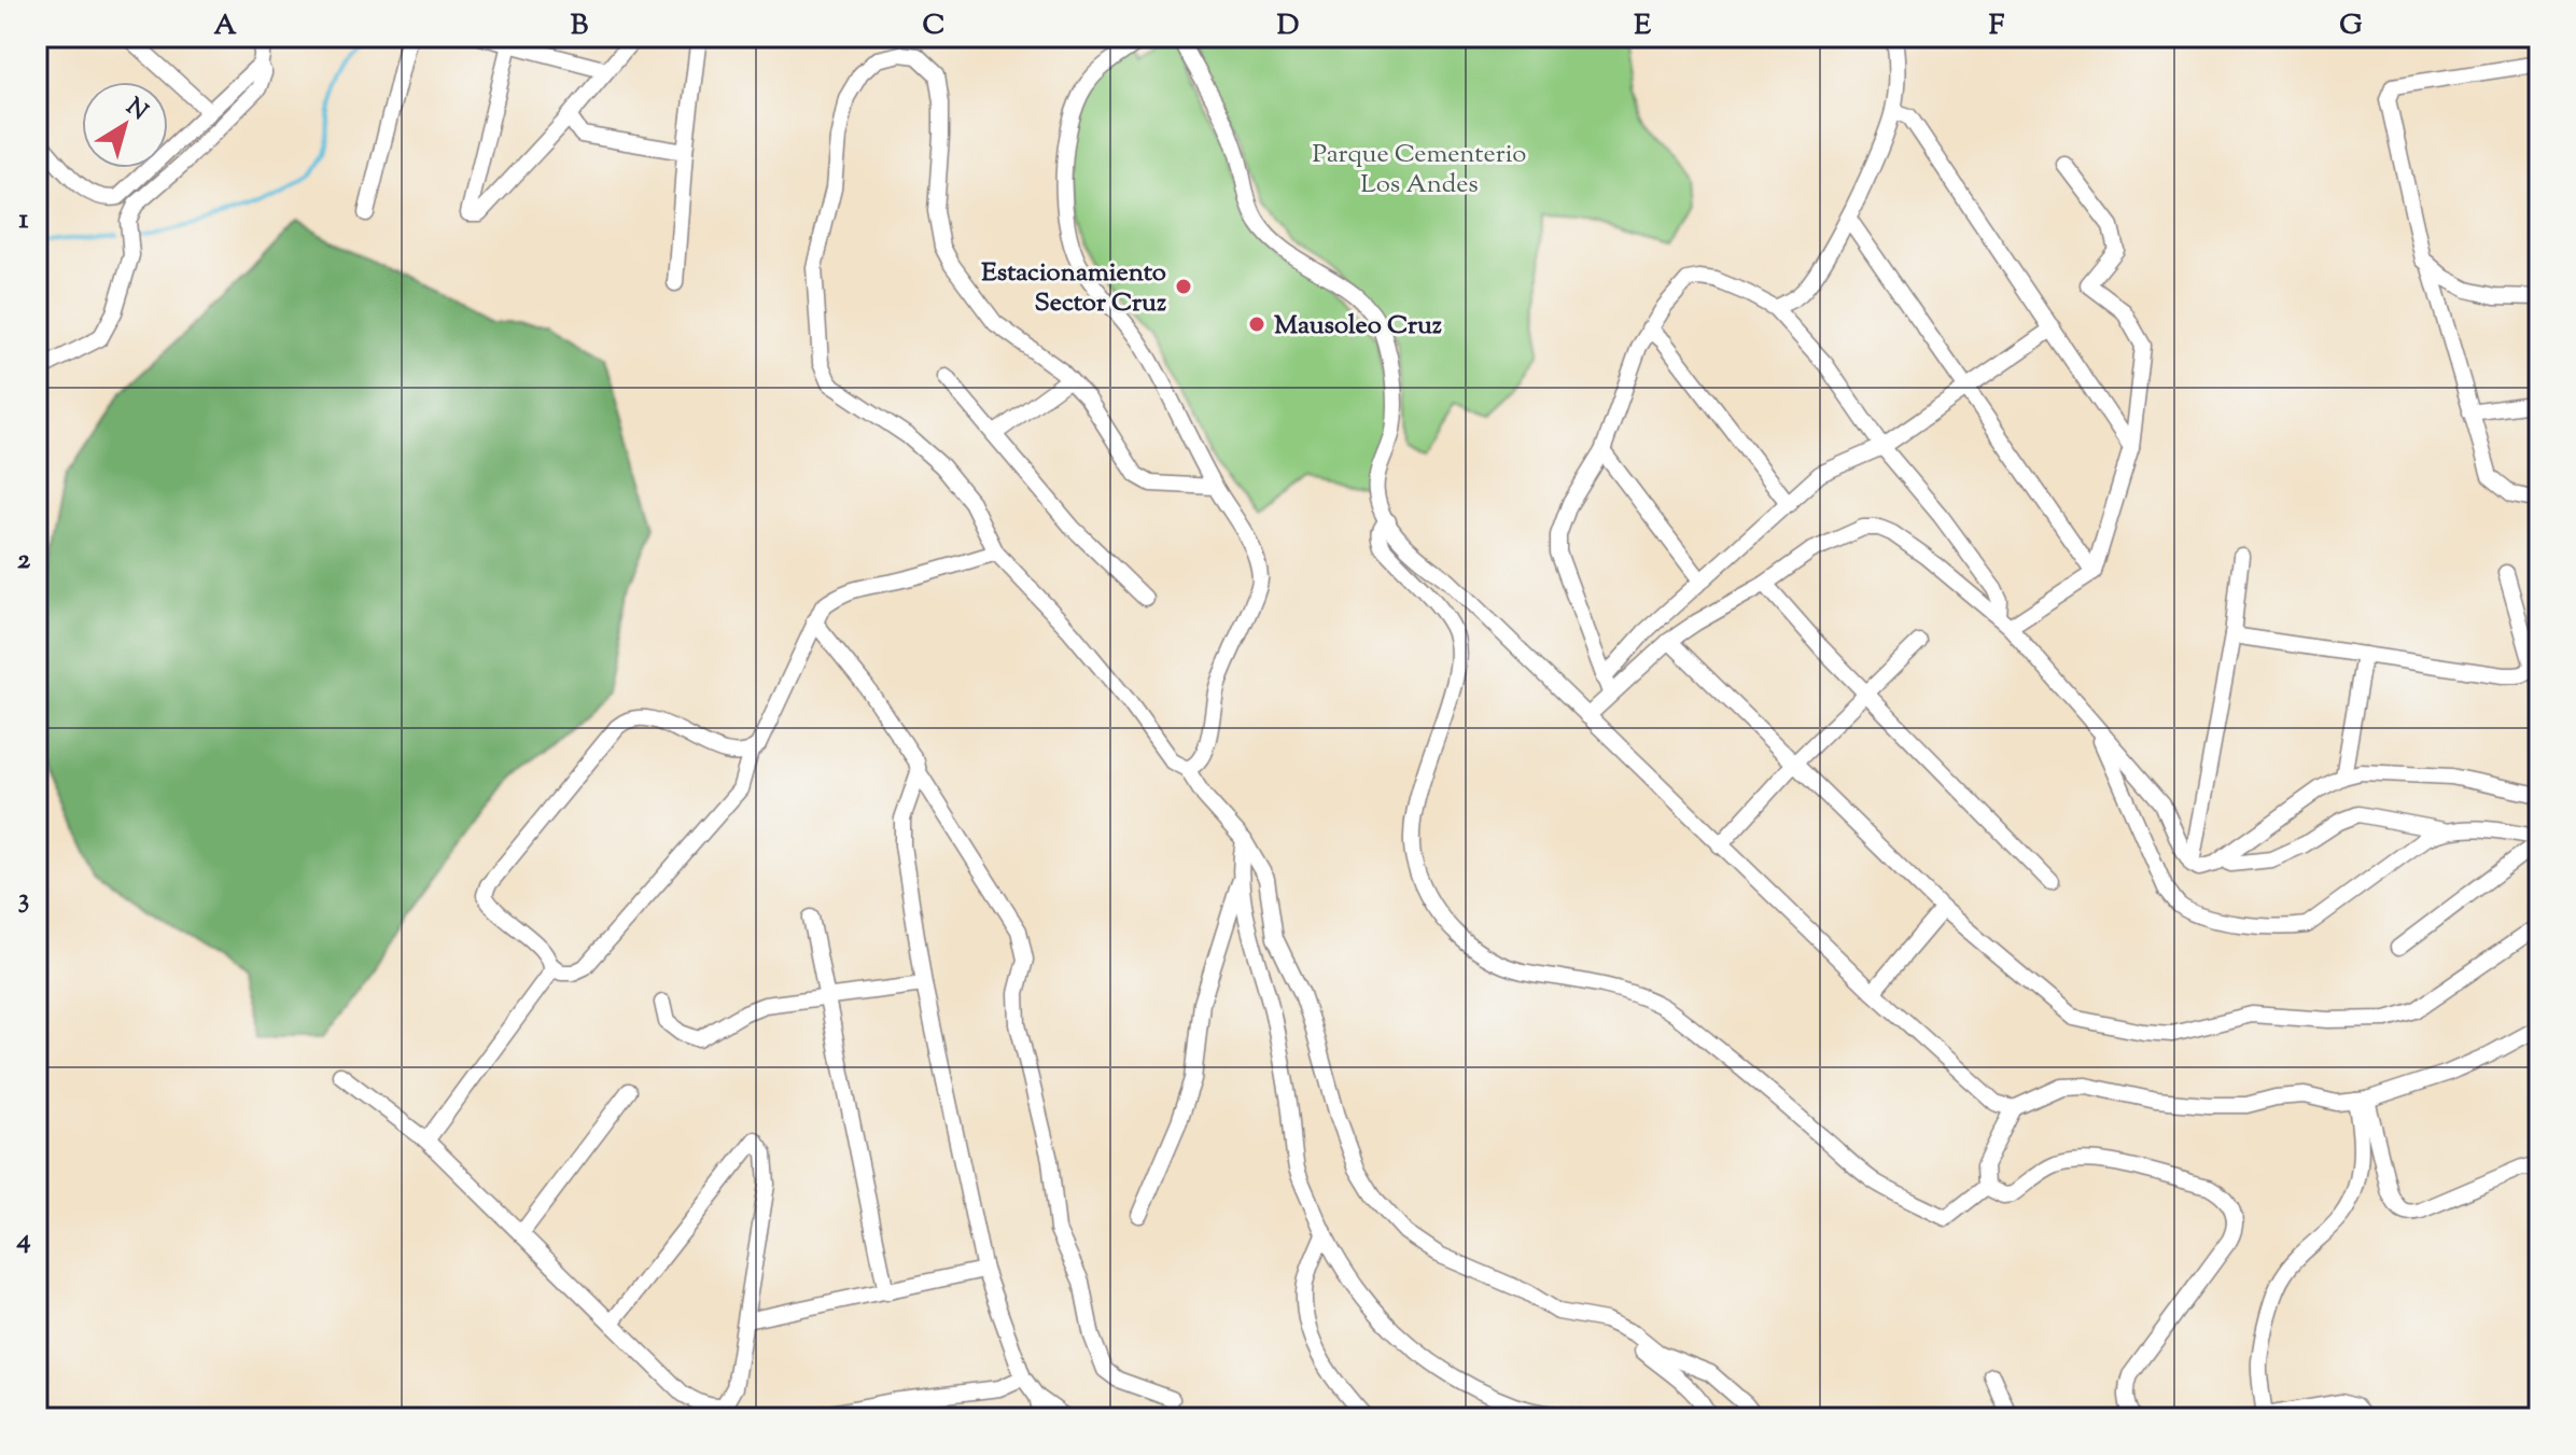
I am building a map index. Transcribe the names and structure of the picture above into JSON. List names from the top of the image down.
{
  "parks": ["Parque Cementerio Los Andes"],
  "places": ["Estacionamiento Sector Cruz", "Mausoleo Cruz"],
  "north": "top right",
  "grid": {
    "columns": [
      "A",
      "B",
      "C",
      "D",
      "E",
      "F",
      "G"
    ],
    "rows": [
      "1",
      "2",
      "3",
      "4"
    ]
  }
}
